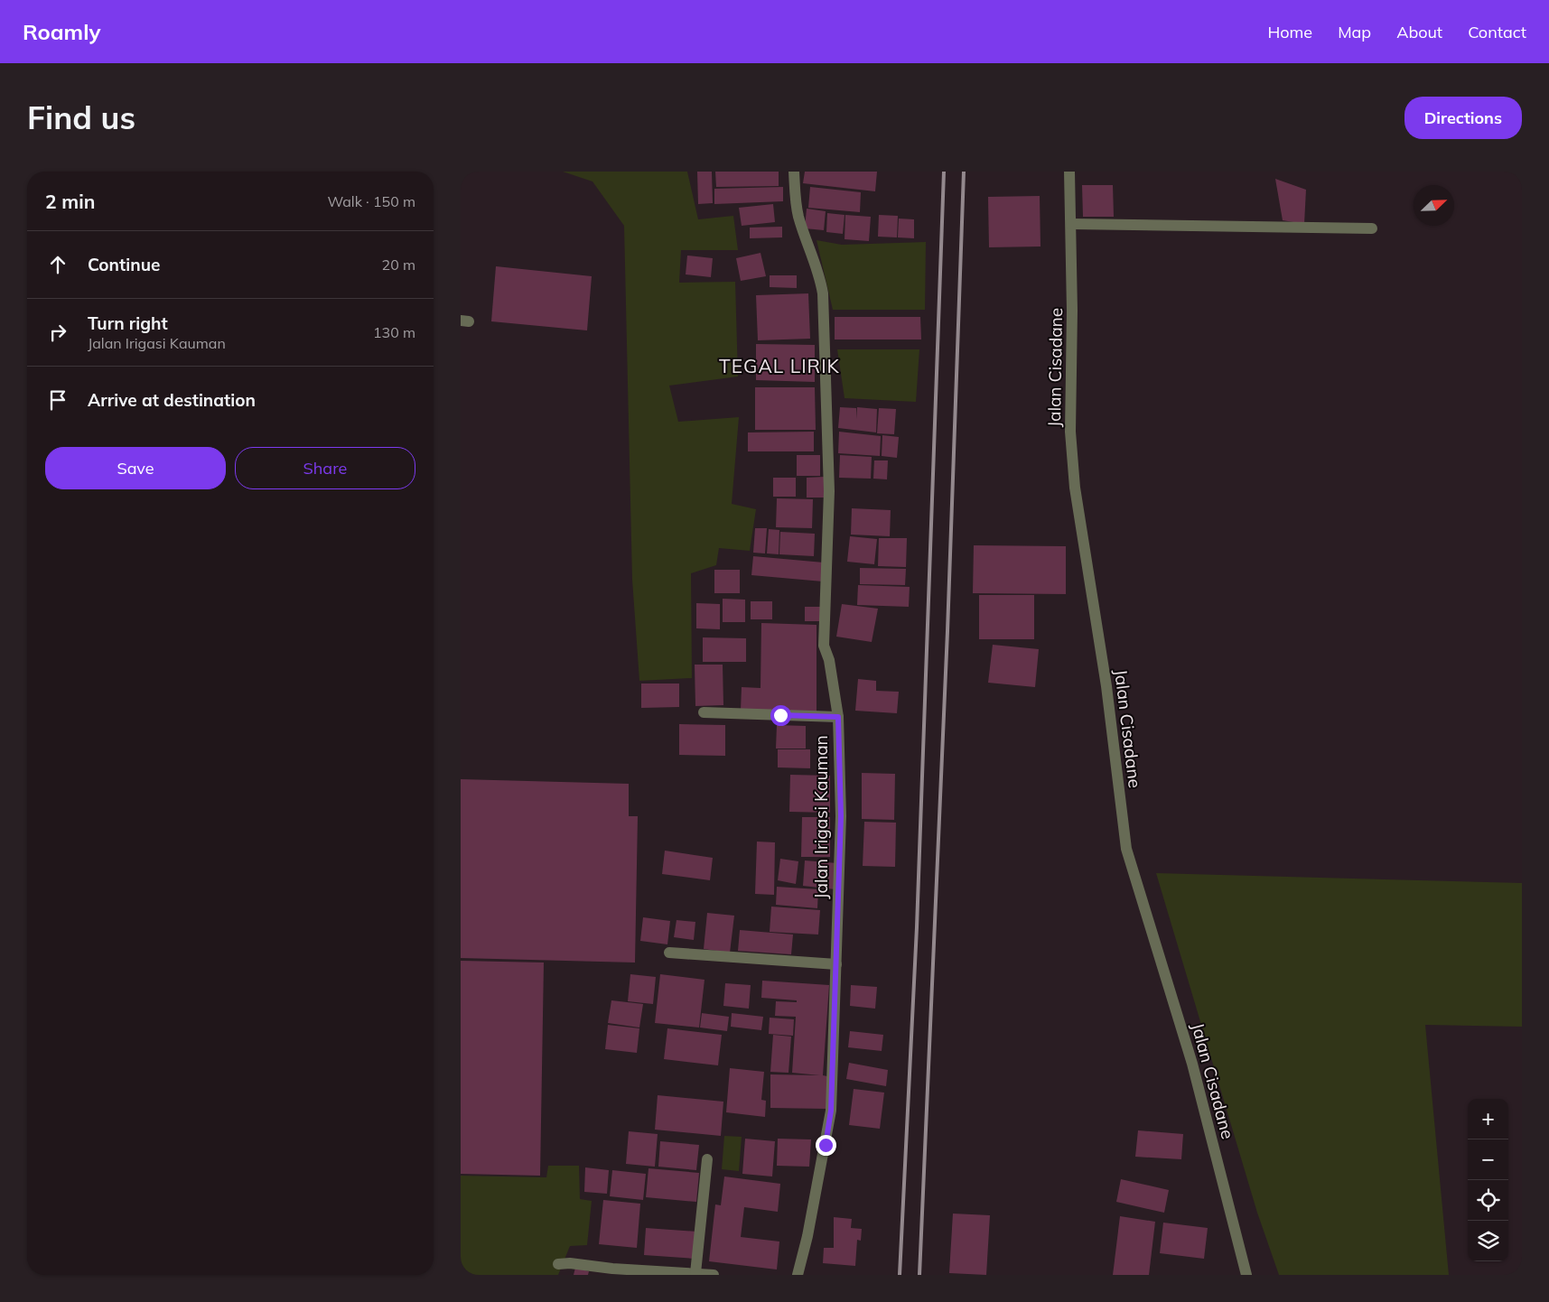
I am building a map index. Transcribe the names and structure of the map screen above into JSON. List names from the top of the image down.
{
  "streets": {
    "street": ["Jalan Cisadane", "Jalan Irigasi Kauman"]
  },
  "districts": ["TEGAL LIRIK"],
  "north": "top right",
  "page": {
    "header": "Roamly",
    "nav": [
      "Home",
      "Map",
      "About",
      "Contact"
    ],
    "buttons": [
      "Directions",
      ["Save", "Share"]
    ],
    "title": "Find us",
    "heading": ["2 min", "Walk · 150 m"],
    "list": [
      ["Continue", "20 m"],
      ["Turn right", "Jalan Irigasi Kauman", "130 m"],
      "Arrive at destination"
    ],
    "map_buttons": ["+", "−"]
  }
}
